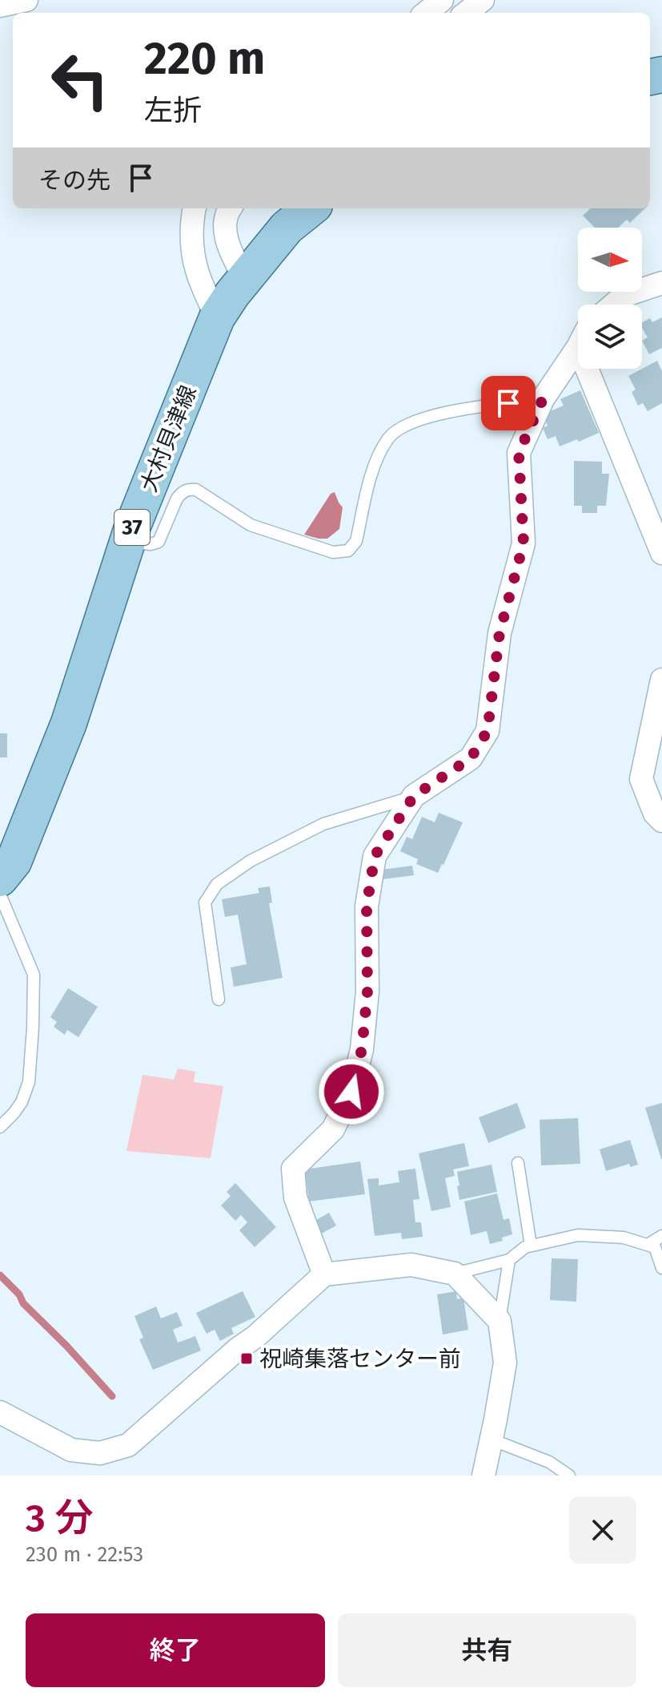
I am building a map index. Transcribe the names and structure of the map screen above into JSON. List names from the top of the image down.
{
  "streets": {
    "main road": ["大村貝津線", "37"]
  },
  "places": {
    "transit": ["祝崎集落センター前"]
  },
  "north": "right",
  "page": {
    "turn": ["220 m", "左折"],
    "then": "その先",
    "heading": ["3 分", "230 m · 22:53"],
    "buttons": ["終了", "共有"]
  }
}
